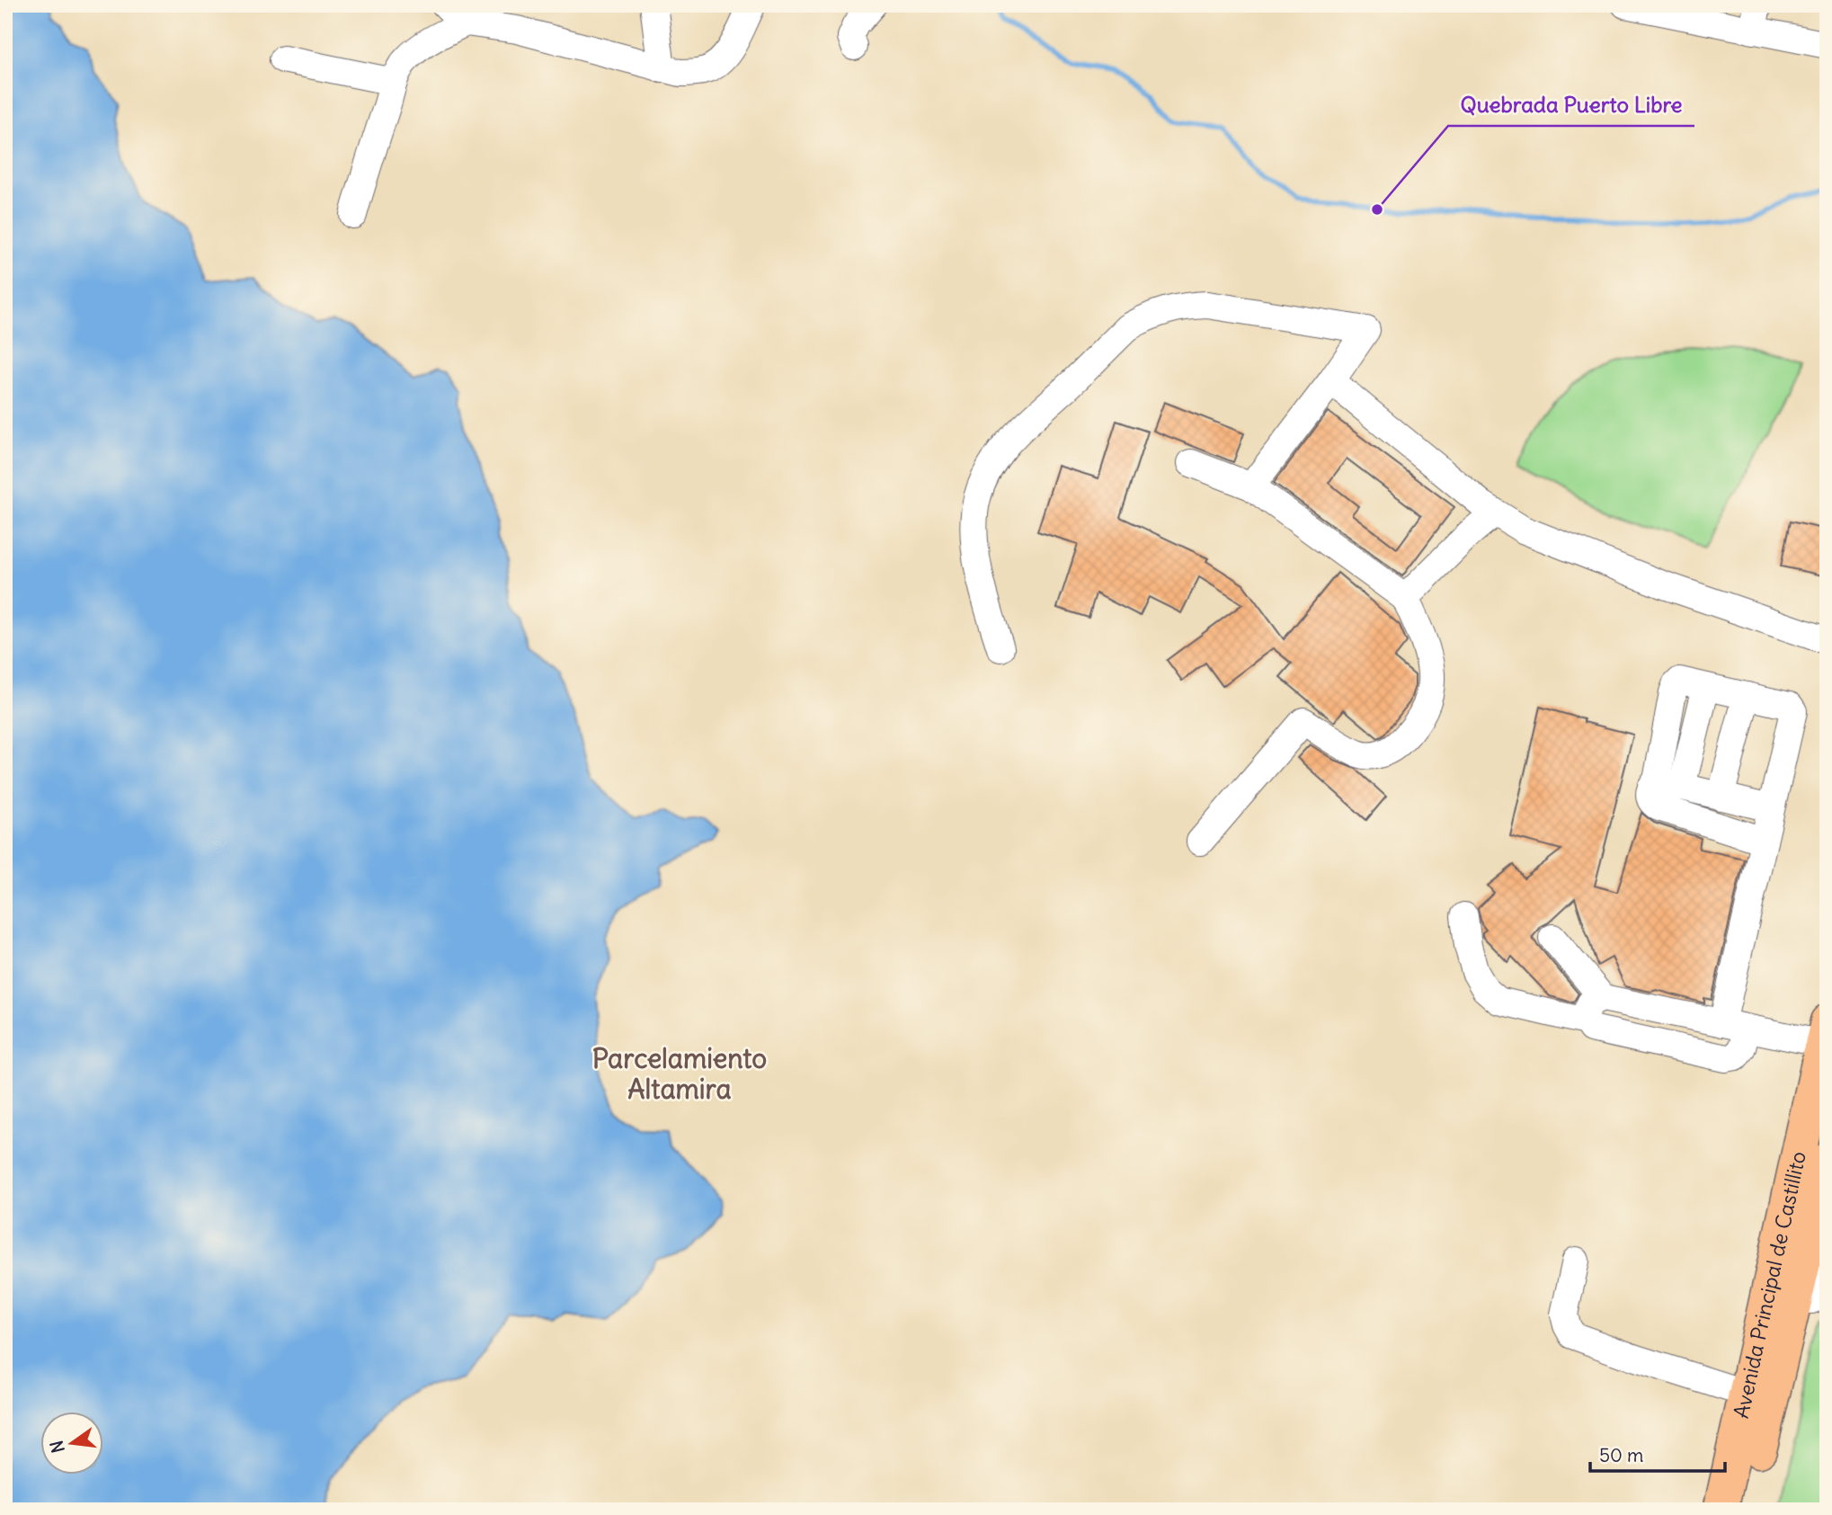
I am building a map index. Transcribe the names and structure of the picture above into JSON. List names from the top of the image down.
{
  "streets": {
    "main road": ["Avenida Principal de Castillito"]
  },
  "districts": ["Parcelamiento Altamira"],
  "places": ["Quebrada Puerto Libre"],
  "scale_bar": "50 m",
  "north": "left"
}
